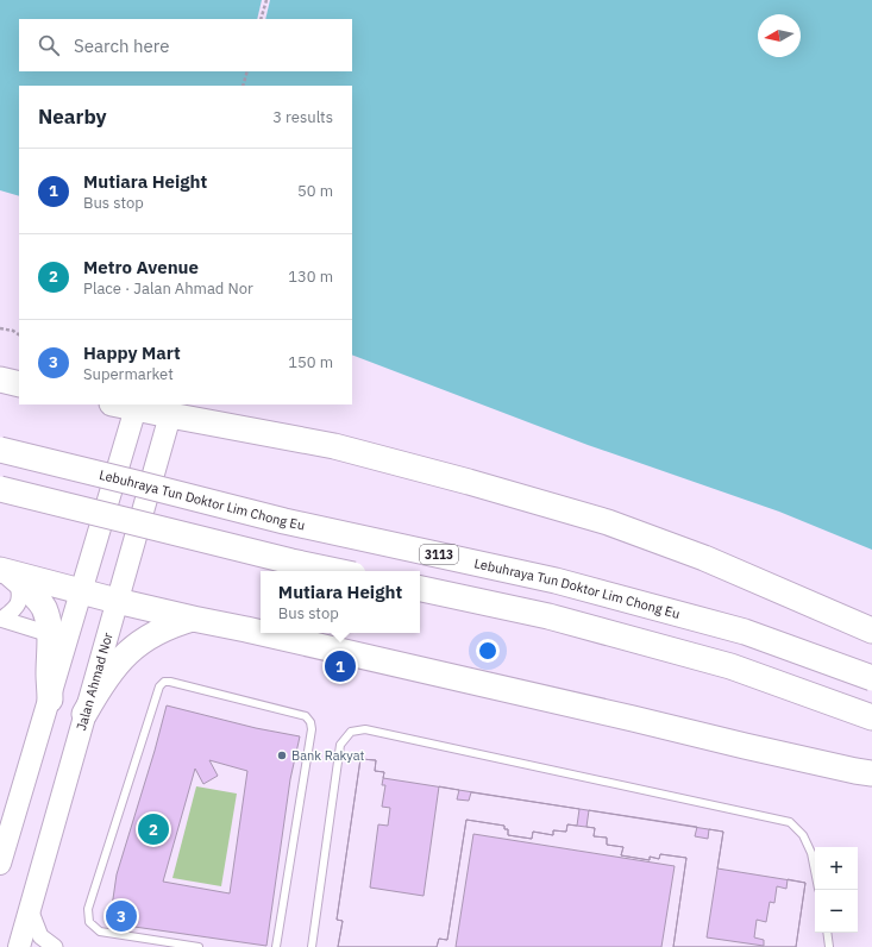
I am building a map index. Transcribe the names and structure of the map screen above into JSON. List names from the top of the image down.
{
  "streets": {
    "highway": ["Lebuhraya Tun Doktor Lim Chong Eu", "3113"],
    "main road": ["Jalan Ahmad Nor"]
  },
  "places": ["Bank Rakyat"],
  "north": "left",
  "page": {
    "search": "Search here",
    "heading": ["Nearby", "3 results"],
    "list": [
      {
        "mark": "1",
        "name": "Mutiara Height",
        "note": "Bus stop",
        "value": "50 m"
      },
      {
        "mark": "2",
        "name": "Metro Avenue",
        "note": "Place · Jalan Ahmad Nor",
        "value": "130 m"
      },
      {
        "mark": "3",
        "name": "Happy Mart",
        "note": "Supermarket",
        "value": "150 m"
      }
    ],
    "popup": ["Mutiara Height", "Bus stop"],
    "pins": ["1", "2", "3"],
    "map_buttons": ["+", "−"]
  }
}
